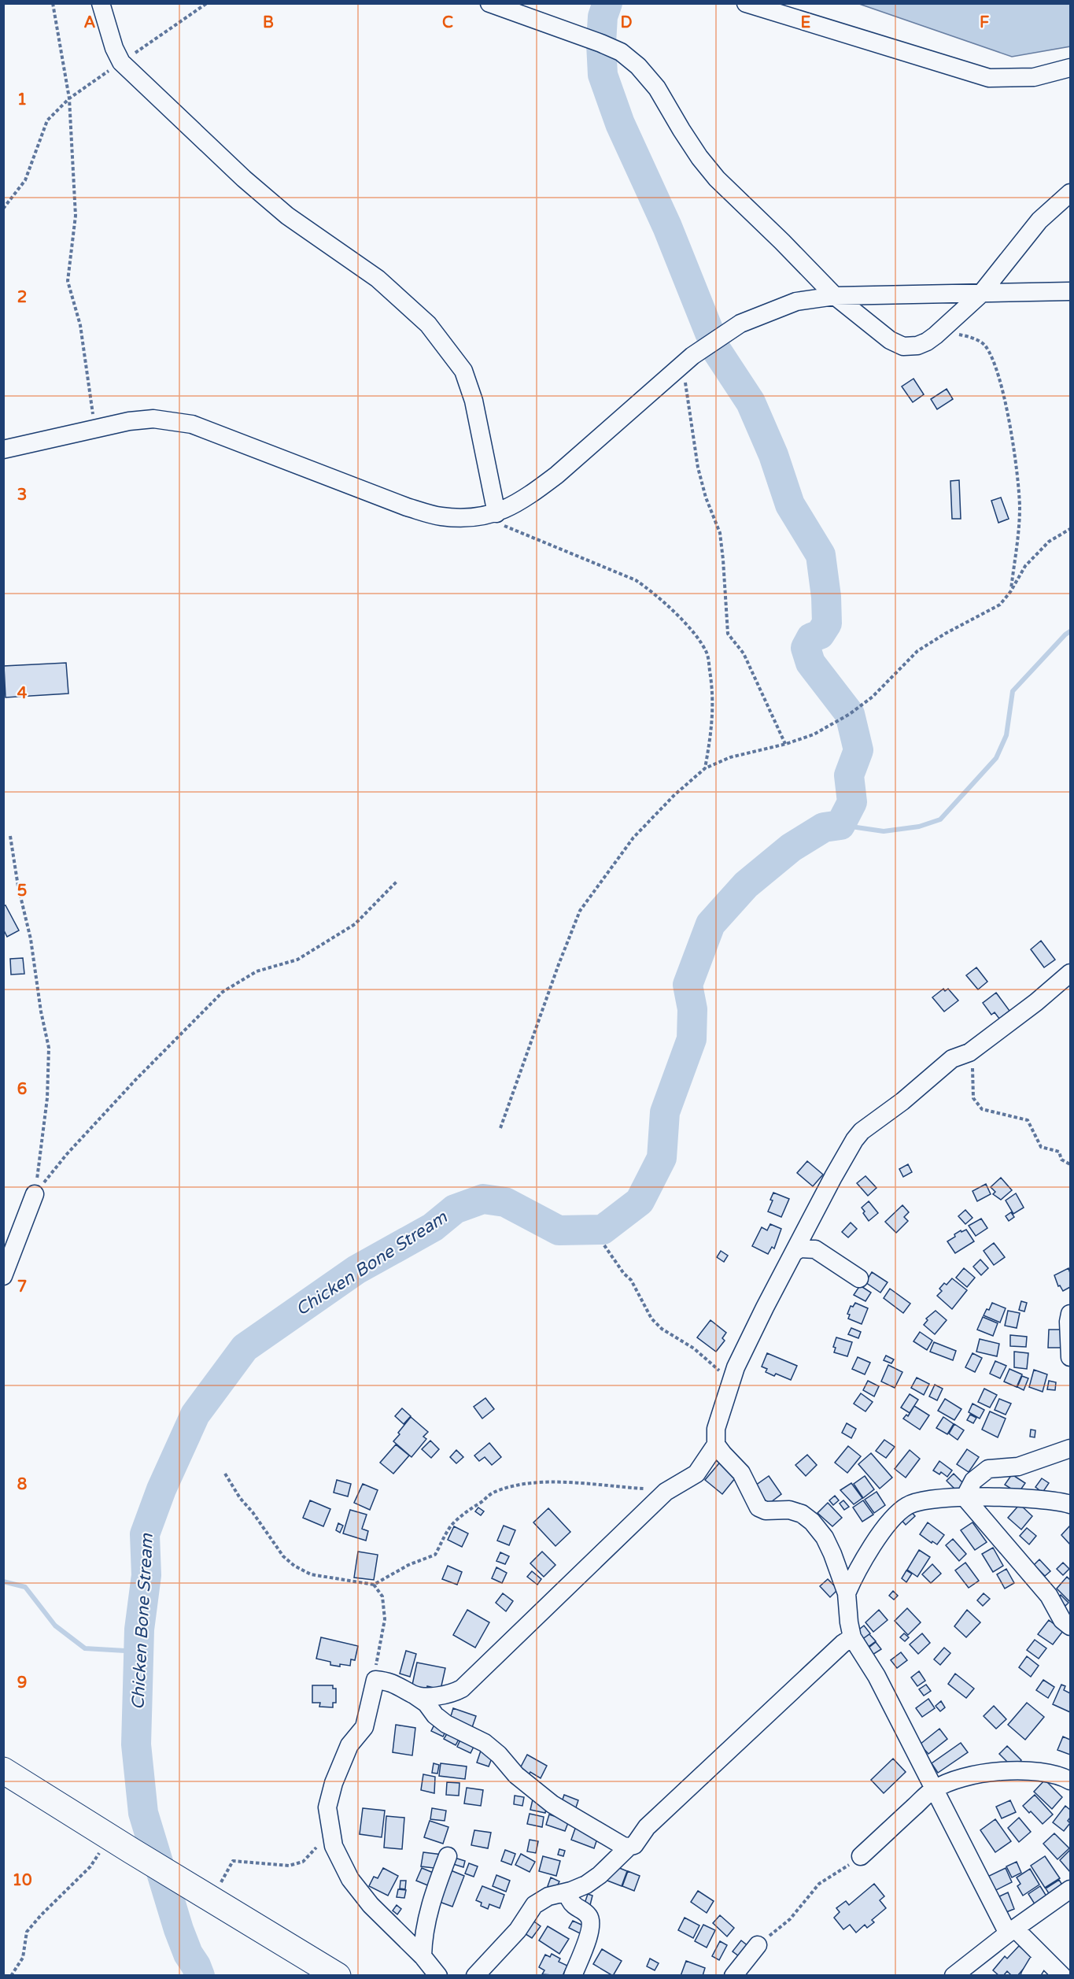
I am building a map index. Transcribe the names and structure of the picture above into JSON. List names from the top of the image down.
{
  "water": ["Chicken Bone Stream"],
  "grid": {
    "columns": [
      "A",
      "B",
      "C",
      "D",
      "E",
      "F"
    ],
    "rows": [
      "1",
      "2",
      "3",
      "4",
      "5",
      "6",
      "7",
      "8",
      "9",
      "10"
    ]
  }
}
